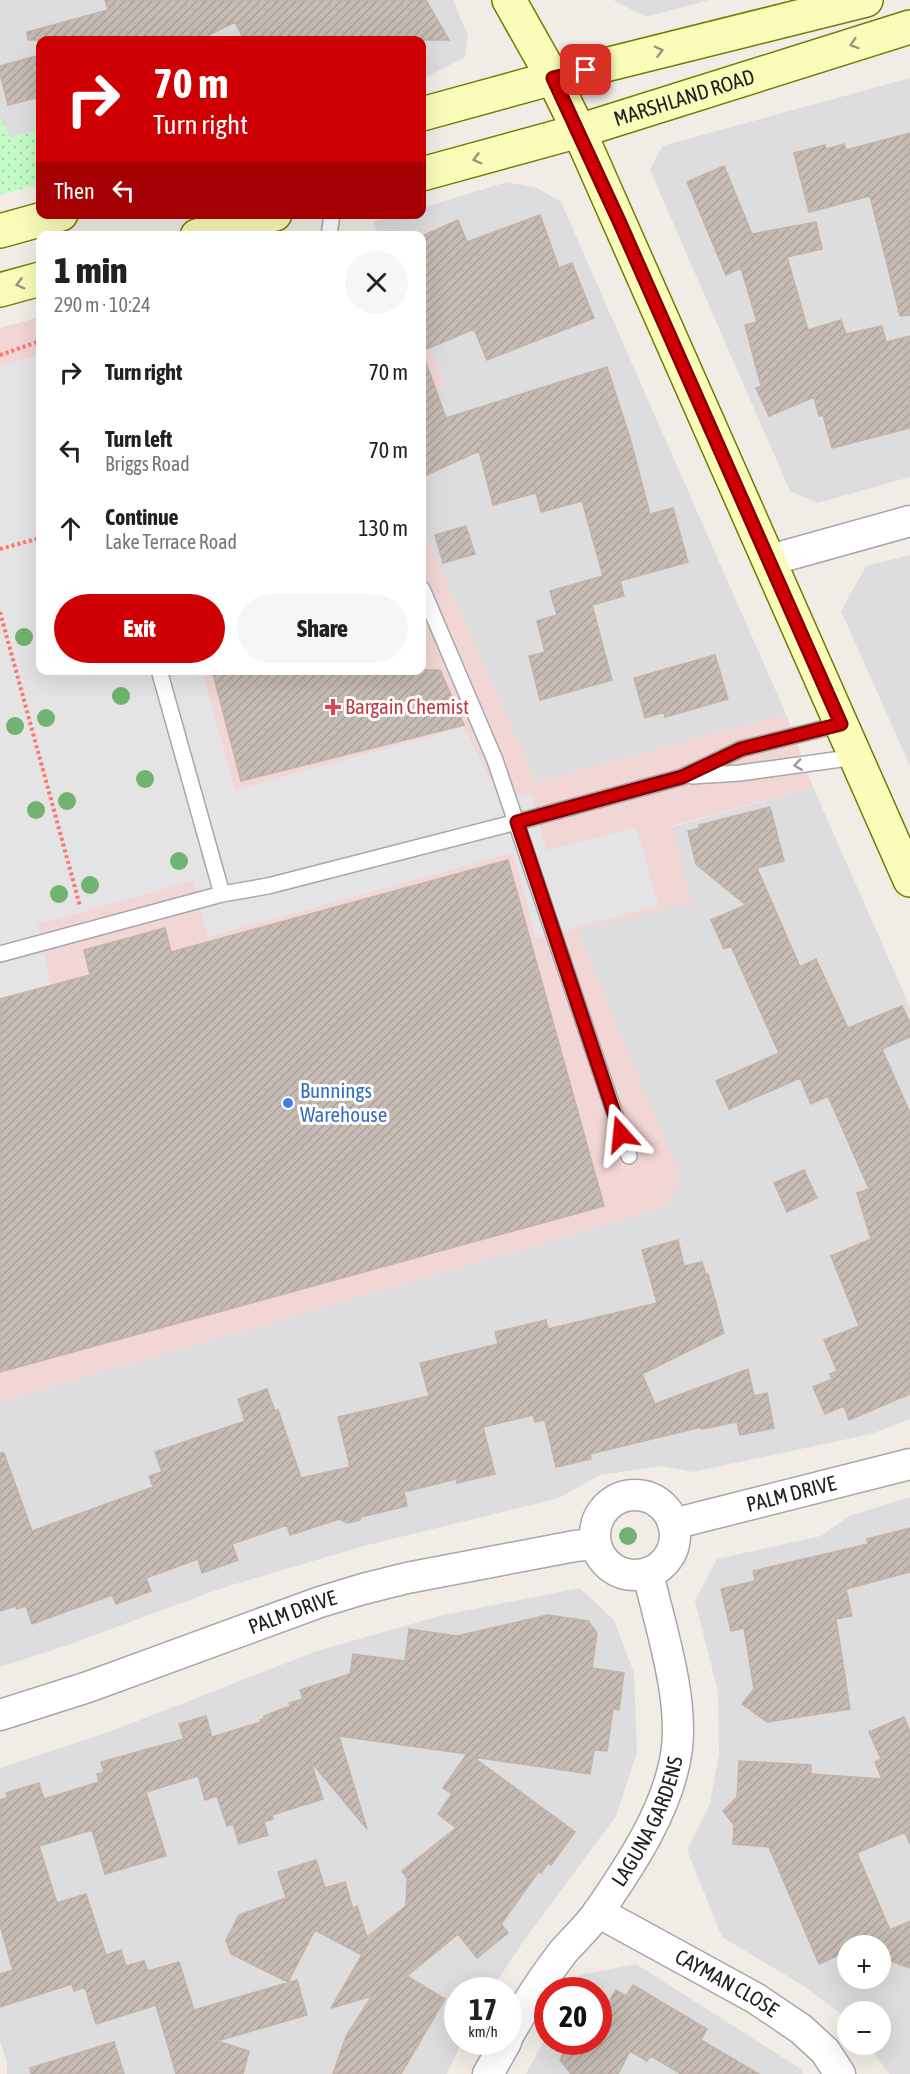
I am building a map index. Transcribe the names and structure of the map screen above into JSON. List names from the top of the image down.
{
  "streets": {
    "main road": ["MARSHLAND ROAD"],
    "street": ["PALM DRIVE", "LAGUNA GARDENS", "CAYMAN CLOSE"]
  },
  "crossings": [
    ["PALM DRIVE", "LAGUNA GARDENS"],
    ["LAGUNA GARDENS", "CAYMAN CLOSE"]
  ],
  "places": {
    "health": ["Bargain Chemist"],
    "other": ["Bunnings Warehouse"]
  },
  "page": {
    "turn": ["70 m", "Turn right"],
    "then": "Then",
    "heading": ["1 min", "290 m · 10:24"],
    "list": [
      {
        "name": "Turn right",
        "value": "70 m"
      },
      {
        "name": "Turn left",
        "note": "Briggs Road",
        "value": "70 m"
      },
      {
        "name": "Continue",
        "note": "Lake Terrace Road",
        "value": "130 m"
      }
    ],
    "buttons": ["Exit", "Share"],
    "map_buttons": ["+", "−"],
    "speed": "17 km/h",
    "limit": "20"
  }
}
